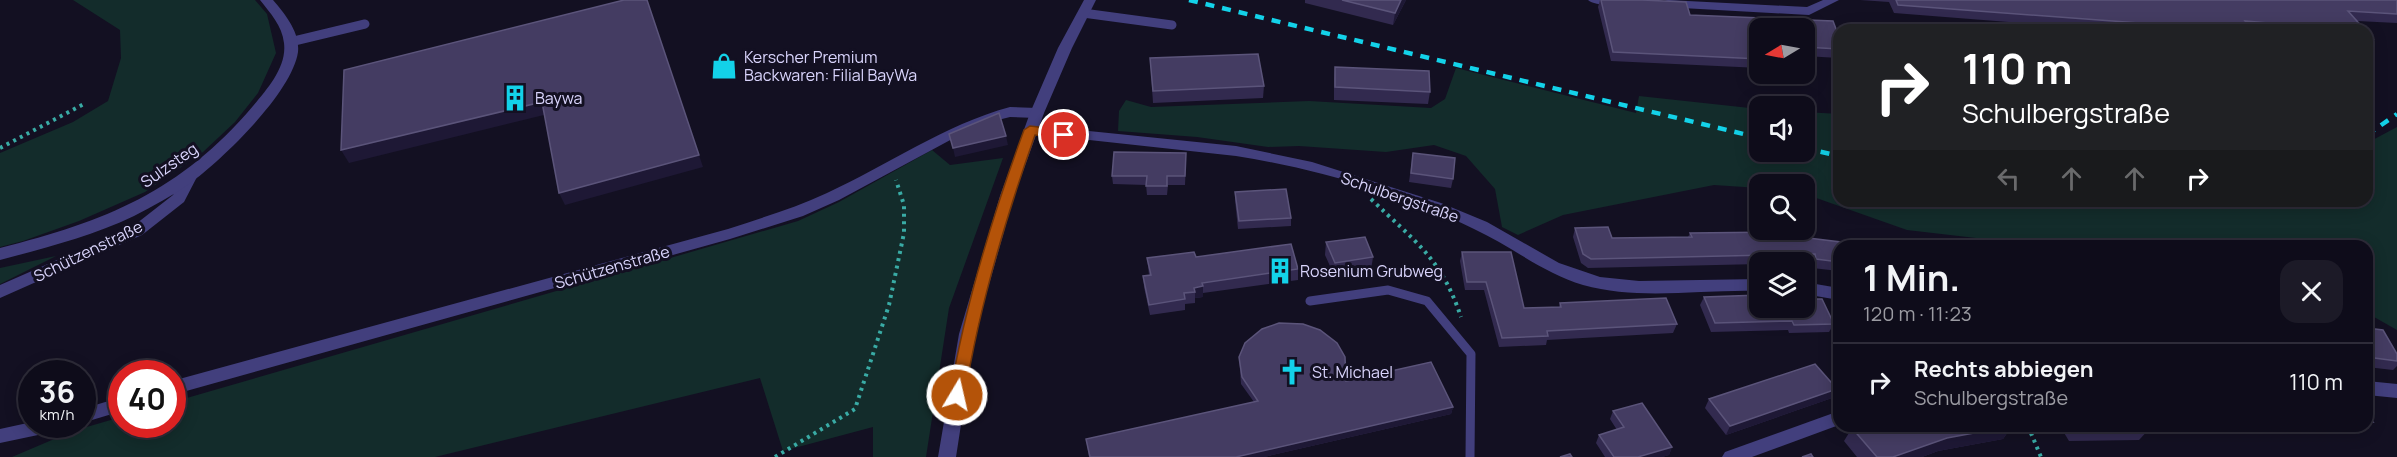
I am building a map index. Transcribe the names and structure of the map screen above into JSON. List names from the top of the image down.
{
  "streets": {
    "street": ["Sulzsteg", "Schulbergstraße", "Schützenstraße"]
  },
  "crossings": [
    ["Sulzsteg", "Schützenstraße"]
  ],
  "places": {
    "shop": ["Kerscher Premium Backwaren: Filial BayWa"],
    "building": ["Baywa", "Rosenium Grubweg"],
    "church": ["St. Michael"]
  },
  "north": "left",
  "page": {
    "turn": ["110 m", "Schulbergstraße"],
    "heading": ["1 Min.", "120 m · 11:23"],
    "list": [
      {
        "name": "Rechts abbiegen",
        "note": "Schulbergstraße",
        "value": "110 m"
      }
    ],
    "speed": "36 km/h",
    "limit": "40"
  }
}
